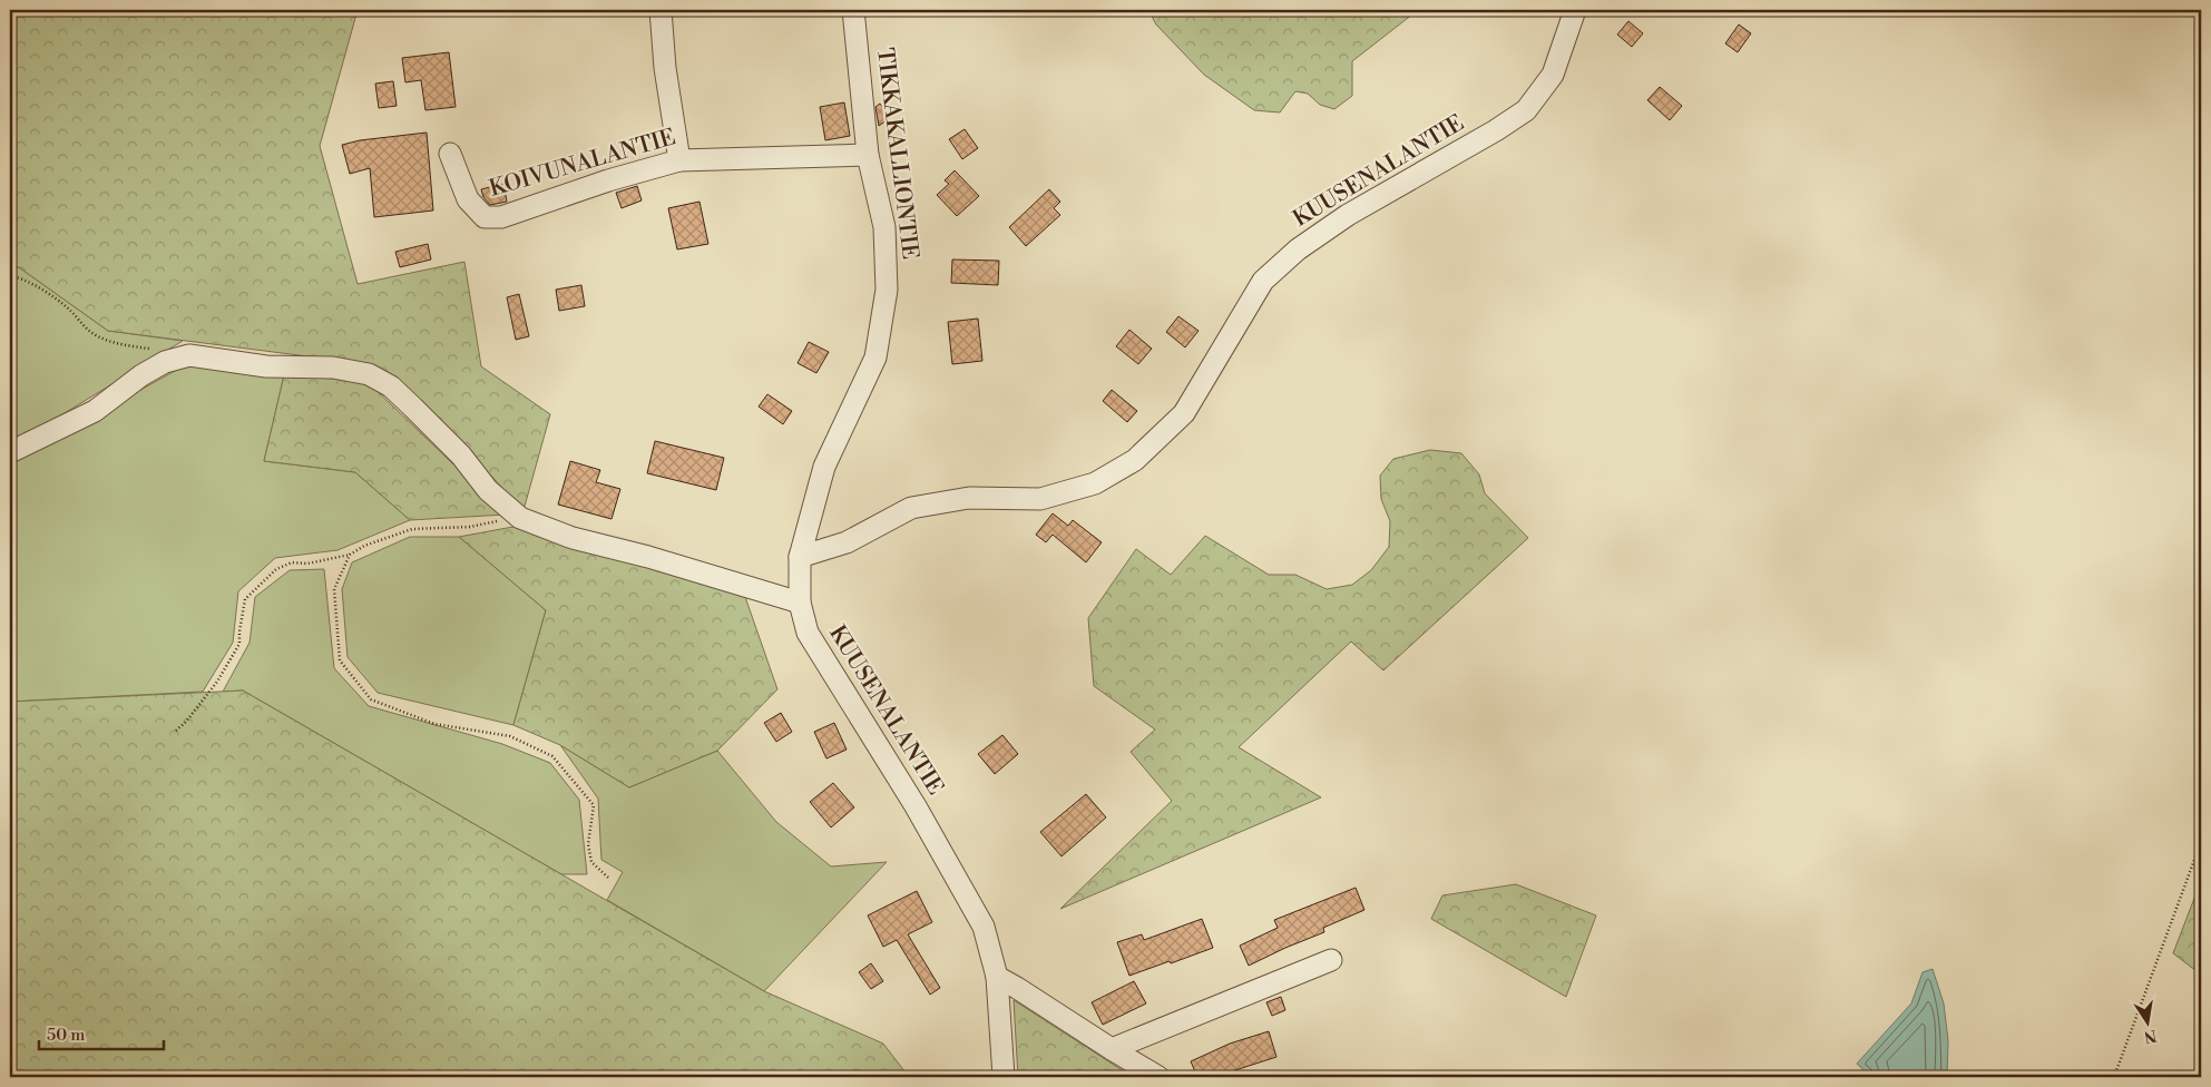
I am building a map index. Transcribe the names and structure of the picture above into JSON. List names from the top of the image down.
{
  "streets": {
    "street": ["TIKKAKALLIONTIE", "KOIVUNALANTIE", "KUUSENALANTIE"]
  },
  "crossings": [
    ["TIKKAKALLIONTIE", "KOIVUNALANTIE"],
    ["TIKKAKALLIONTIE", "KUUSENALANTIE"]
  ],
  "scale_bar": "50 m",
  "north": "bottom"
}
